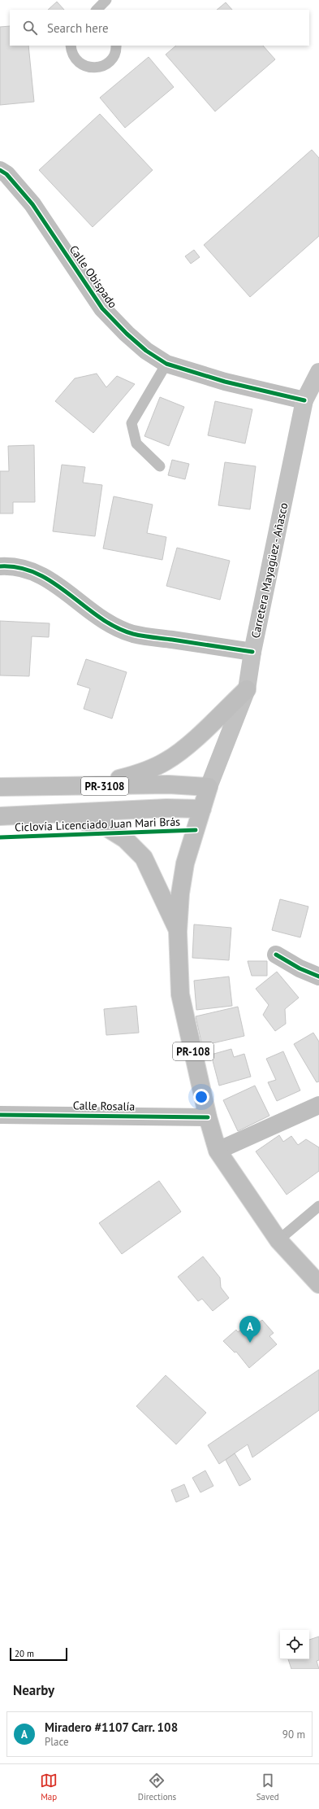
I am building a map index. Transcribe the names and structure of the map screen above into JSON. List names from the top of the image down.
{
  "streets": {
    "main road": [
      "Calle Obispado",
      "Carretera Mayagüez - Añasco",
      "PR-3108",
      "PR-108",
      "Calle Rosalía"
    ],
    "cycle path": ["Ciclovía Licenciado Juan Mari Brás"]
  },
  "crossings": [
    ["Calle Obispado", "Carretera Mayagüez - Añasco"],
    ["Carretera Mayagüez - Añasco", "PR-3108"],
    ["Carretera Mayagüez - Añasco", "PR-108"],
    ["PR-3108", "PR-108"],
    ["PR-108", "Calle Rosalía"]
  ],
  "scale_bar": "20 m",
  "page": {
    "search": "Search here",
    "pins": "A",
    "scale": "20 m",
    "heading": "Nearby",
    "list": [
      {
        "mark": "A",
        "name": "Miradero #1107 Carr. 108",
        "note": "Place",
        "value": "90 m"
      }
    ],
    "nav": ["Map", "Directions", "Saved"]
  }
}
